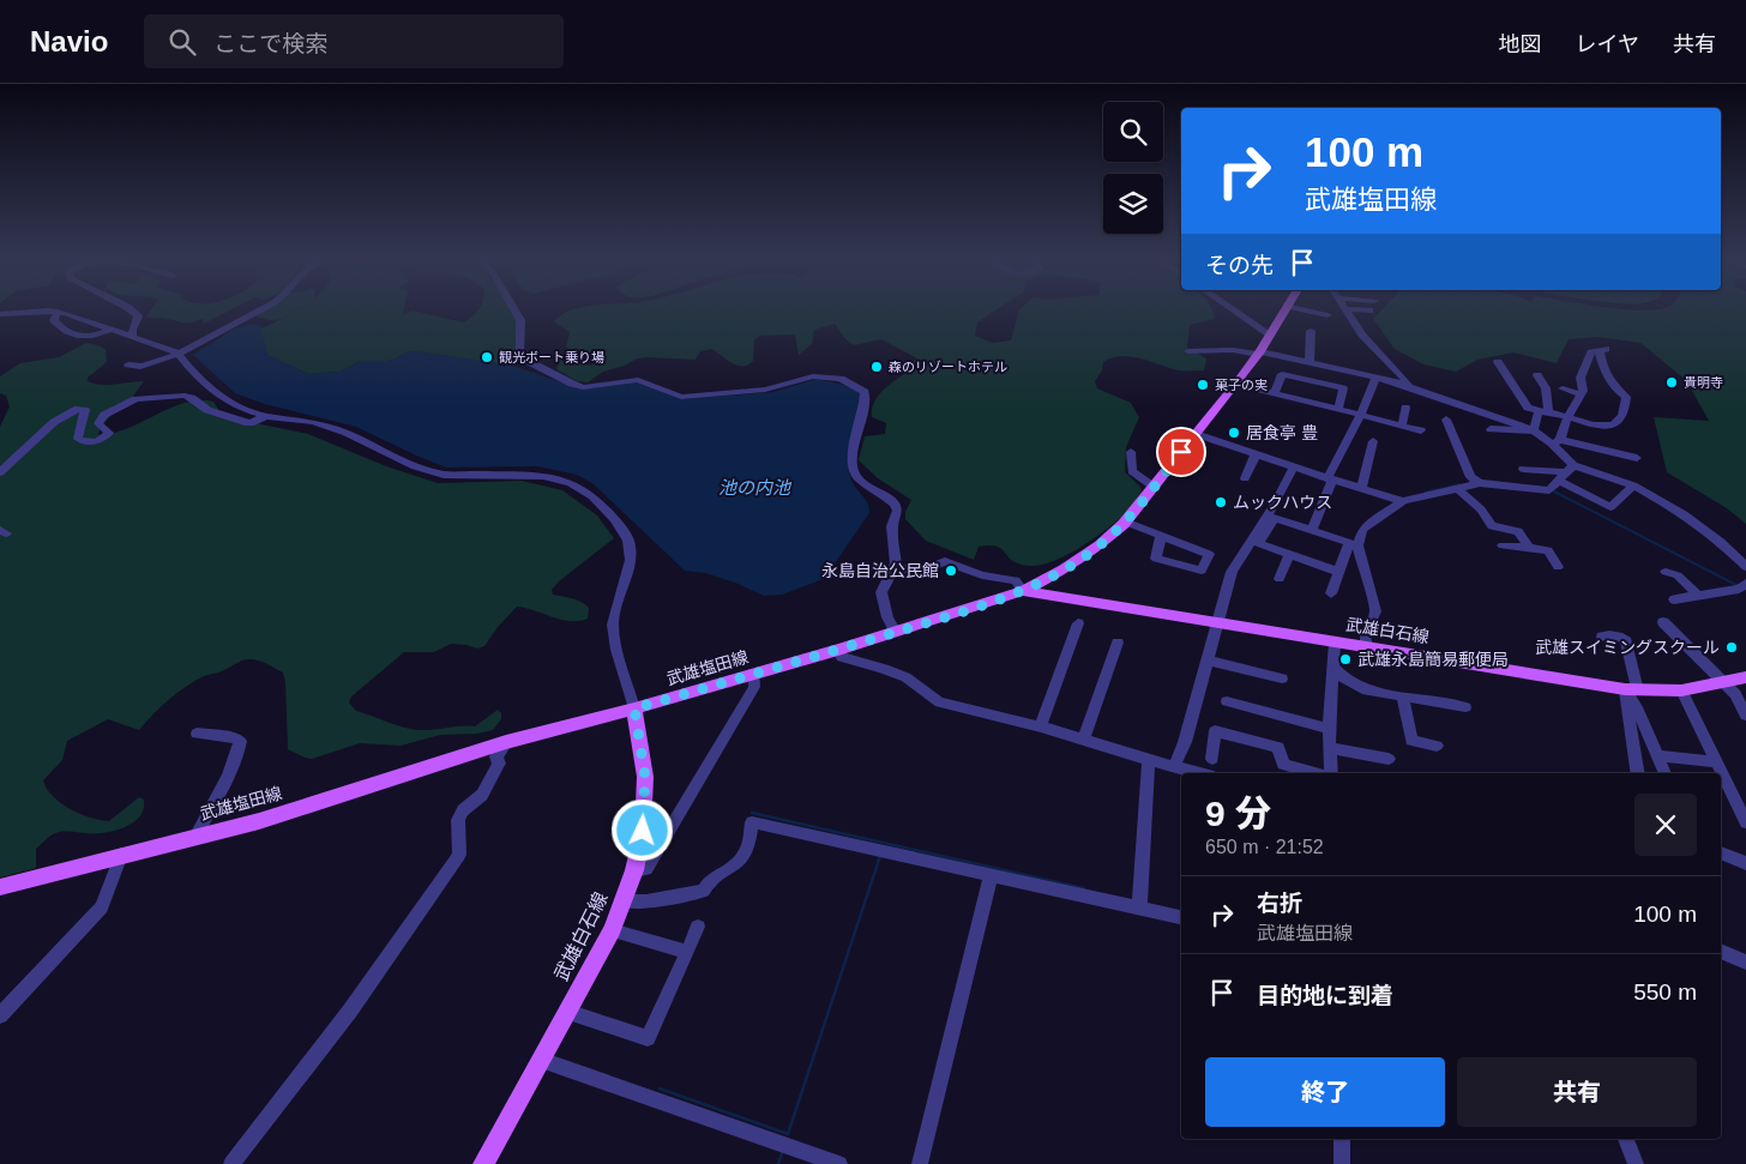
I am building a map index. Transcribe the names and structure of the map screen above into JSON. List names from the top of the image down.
{
  "streets": {
    "main road": ["武雄白石線", "武雄塩田線"]
  },
  "crossings": [
    ["武雄白石線", "武雄塩田線"]
  ],
  "water": ["池の内池"],
  "places": [
    "観光ボート乗り場",
    "森のリゾートホテル",
    "貴明寺",
    "菓子の実",
    "居食亭 豊",
    "ムックハウス",
    "永島自治公民館",
    "武雄スイミングスクール",
    "武雄永島簡易郵便局"
  ],
  "page": {
    "header": "Navio",
    "search": "ここで検索",
    "nav": ["地図", "レイヤ", "共有"],
    "turn": ["100 m", "武雄塩田線"],
    "then": "その先",
    "heading": ["9 分", "650 m · 21:52"],
    "list": [
      {
        "name": "右折",
        "note": "武雄塩田線",
        "value": "100 m"
      },
      {
        "name": "目的地に到着",
        "value": "550 m"
      }
    ],
    "buttons": ["終了", "共有"]
  }
}
